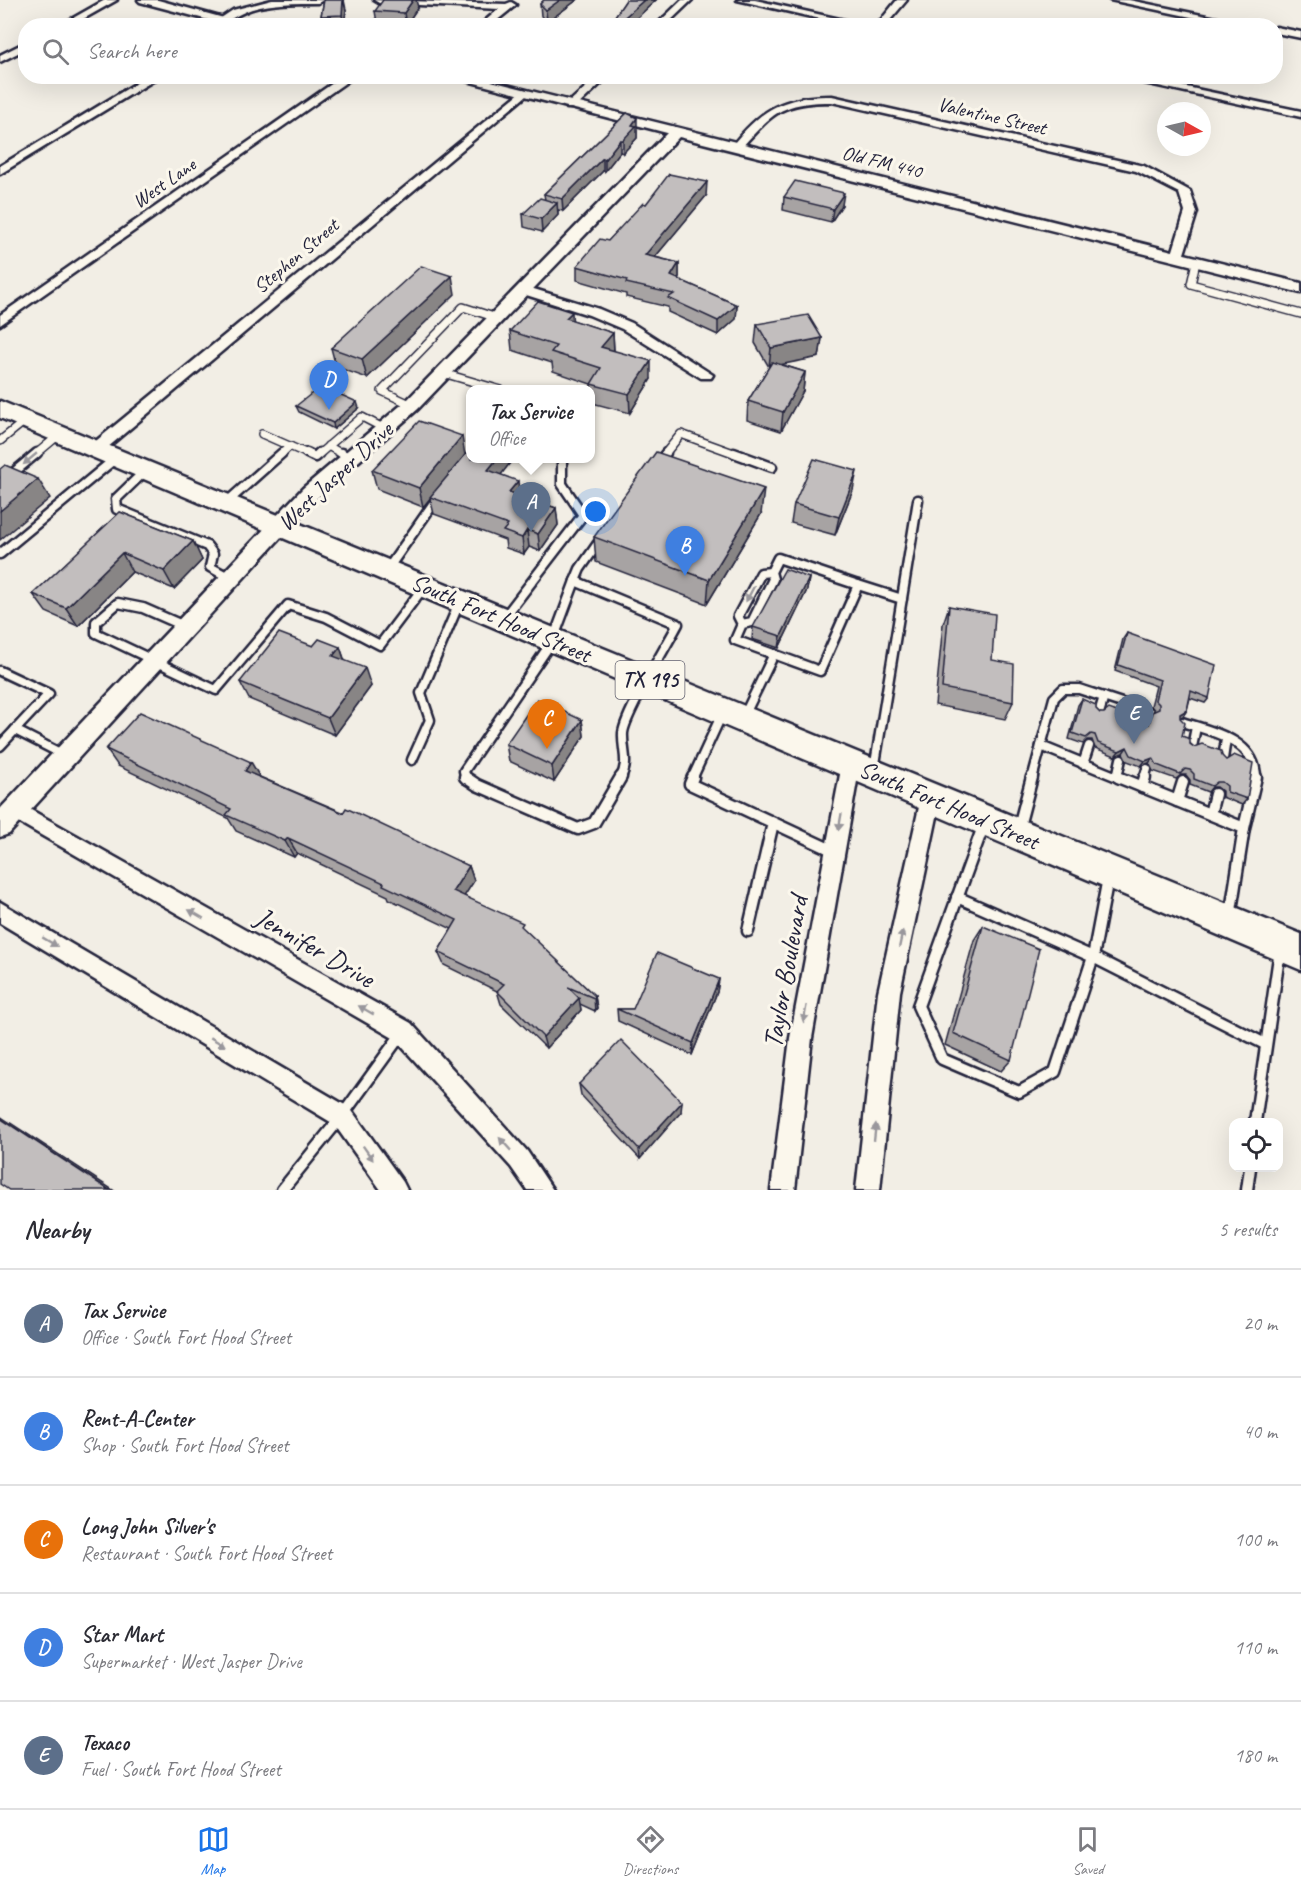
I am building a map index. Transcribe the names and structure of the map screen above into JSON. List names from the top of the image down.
{
  "streets": {
    "highway": ["South Fort Hood Street", "TX 195"],
    "street": [
      "Valentine Street",
      "Old FM 440",
      "West Lane",
      "Stephen Street",
      "West Jasper Drive",
      "Jennifer Drive",
      "Taylor Boulevard"
    ]
  },
  "crossings": [
    ["Valentine Street", "Old FM 440"],
    ["Old FM 440", "Stephen Street"],
    ["Old FM 440", "West Jasper Drive"],
    ["Stephen Street", "South Fort Hood Street"],
    ["West Jasper Drive", "South Fort Hood Street"],
    ["West Jasper Drive", "Jennifer Drive"],
    ["South Fort Hood Street", "Taylor Boulevard"]
  ],
  "north": "right",
  "page": {
    "search": "Search here",
    "pins": [
      "D",
      "A",
      "B",
      "E",
      "C"
    ],
    "popup": ["Tax Service", "Office"],
    "heading": ["Nearby", "5 results"],
    "list": [
      {
        "mark": "A",
        "name": "Tax Service",
        "note": "Office · South Fort Hood Street",
        "value": "20 m"
      },
      {
        "mark": "B",
        "name": "Rent-A-Center",
        "note": "Shop · South Fort Hood Street",
        "value": "40 m"
      },
      {
        "mark": "C",
        "name": "Long John Silver's",
        "note": "Restaurant · South Fort Hood Street",
        "value": "100 m"
      },
      {
        "mark": "D",
        "name": "Star Mart",
        "note": "Supermarket · West Jasper Drive",
        "value": "110 m"
      },
      {
        "mark": "E",
        "name": "Texaco",
        "note": "Fuel · South Fort Hood Street",
        "value": "180 m"
      }
    ],
    "nav": ["Map", "Directions", "Saved"]
  }
}
